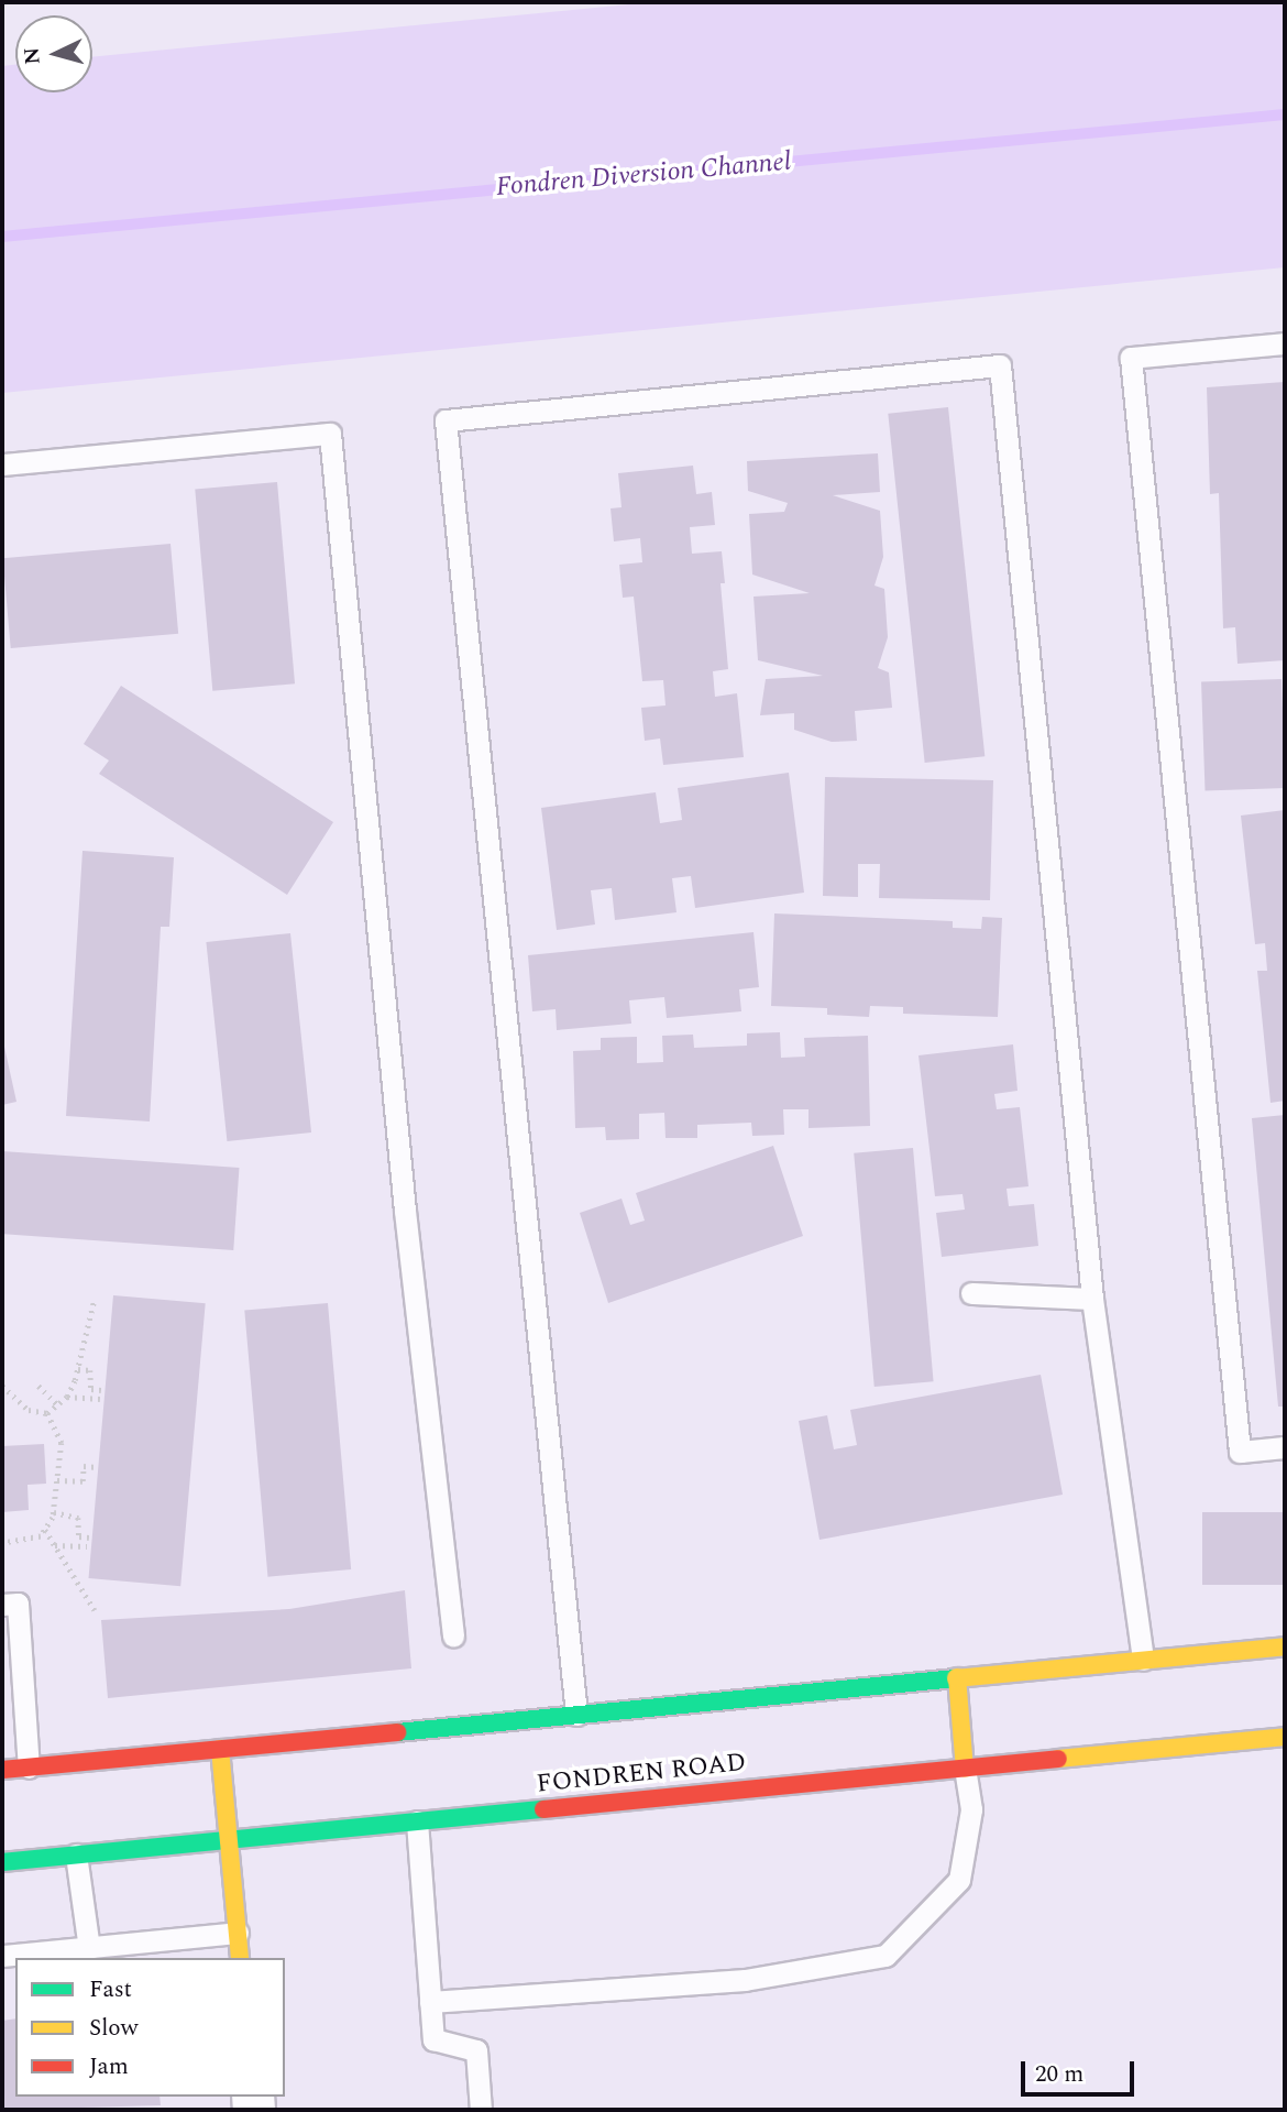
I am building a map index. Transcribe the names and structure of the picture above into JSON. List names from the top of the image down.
{
  "streets": {
    "main road": ["FONDREN ROAD"]
  },
  "water": ["Fondren Diversion Channel"],
  "legend": ["Fast", "Slow", "Jam"],
  "scale_bar": "20 m",
  "north": "left"
}
